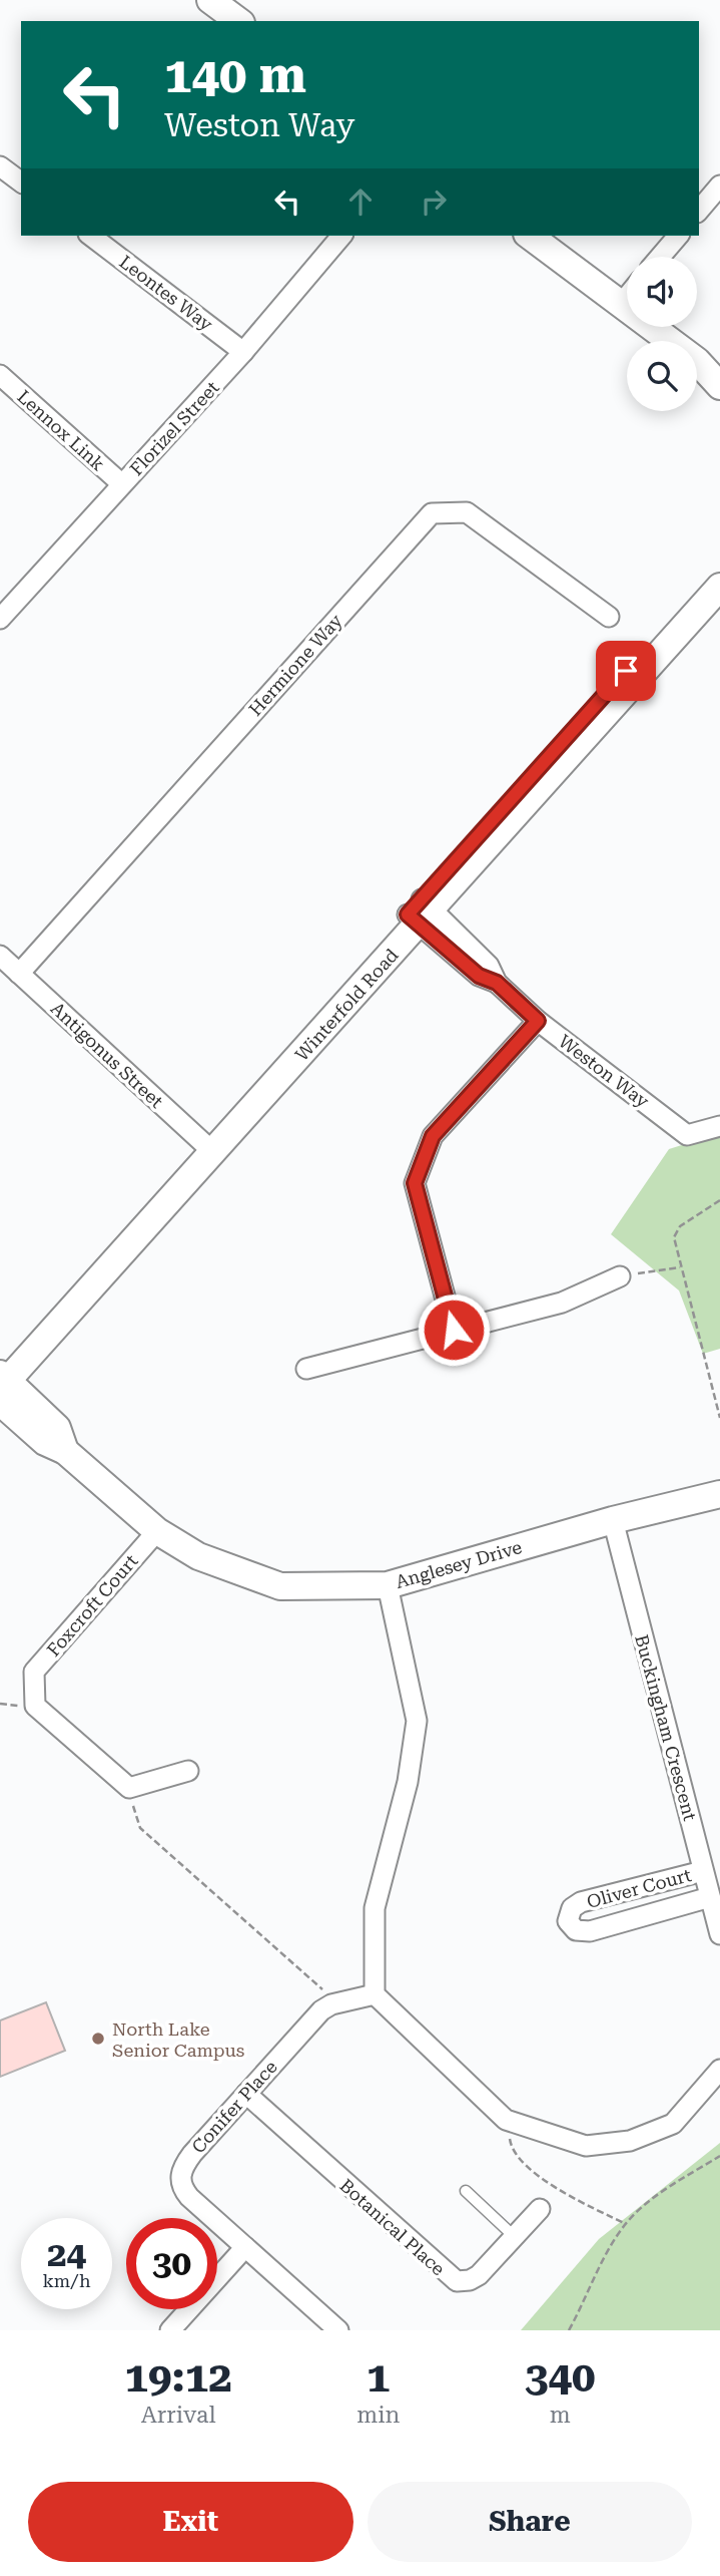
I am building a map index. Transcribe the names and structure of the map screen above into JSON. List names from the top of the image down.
{
  "streets": {
    "main road": ["Winterfold Road", "Anglesey Drive"],
    "street": [
      "Leontes Way",
      "Florizel Street",
      "Lennox Link",
      "Hermione Way",
      "Antigonus Street",
      "Weston Way",
      "Foxcroft Court",
      "Buckingham Crescent",
      "Oliver Court",
      "Conifer Place",
      "Botanical Place"
    ]
  },
  "crossings": [
    ["Leontes Way", "Florizel Street"],
    ["Florizel Street", "Lennox Link"],
    ["Hermione Way", "Antigonus Street"],
    ["Winterfold Road", "Antigonus Street"],
    ["Winterfold Road", "Weston Way"],
    ["Winterfold Road", "Anglesey Drive"],
    ["Anglesey Drive", "Foxcroft Court"],
    ["Anglesey Drive", "Buckingham Crescent"],
    ["Buckingham Crescent", "Oliver Court"],
    ["Conifer Place", "Botanical Place"]
  ],
  "places": ["North Lake Senior Campus"],
  "page": {
    "turn": ["140 m", "Weston Way"],
    "speed": "24 km/h",
    "limit": "30",
    "eta": [
      "19:12",
      "Arrival",
      "1",
      "min",
      "340",
      "m"
    ],
    "buttons": ["Exit", "Share"]
  }
}
